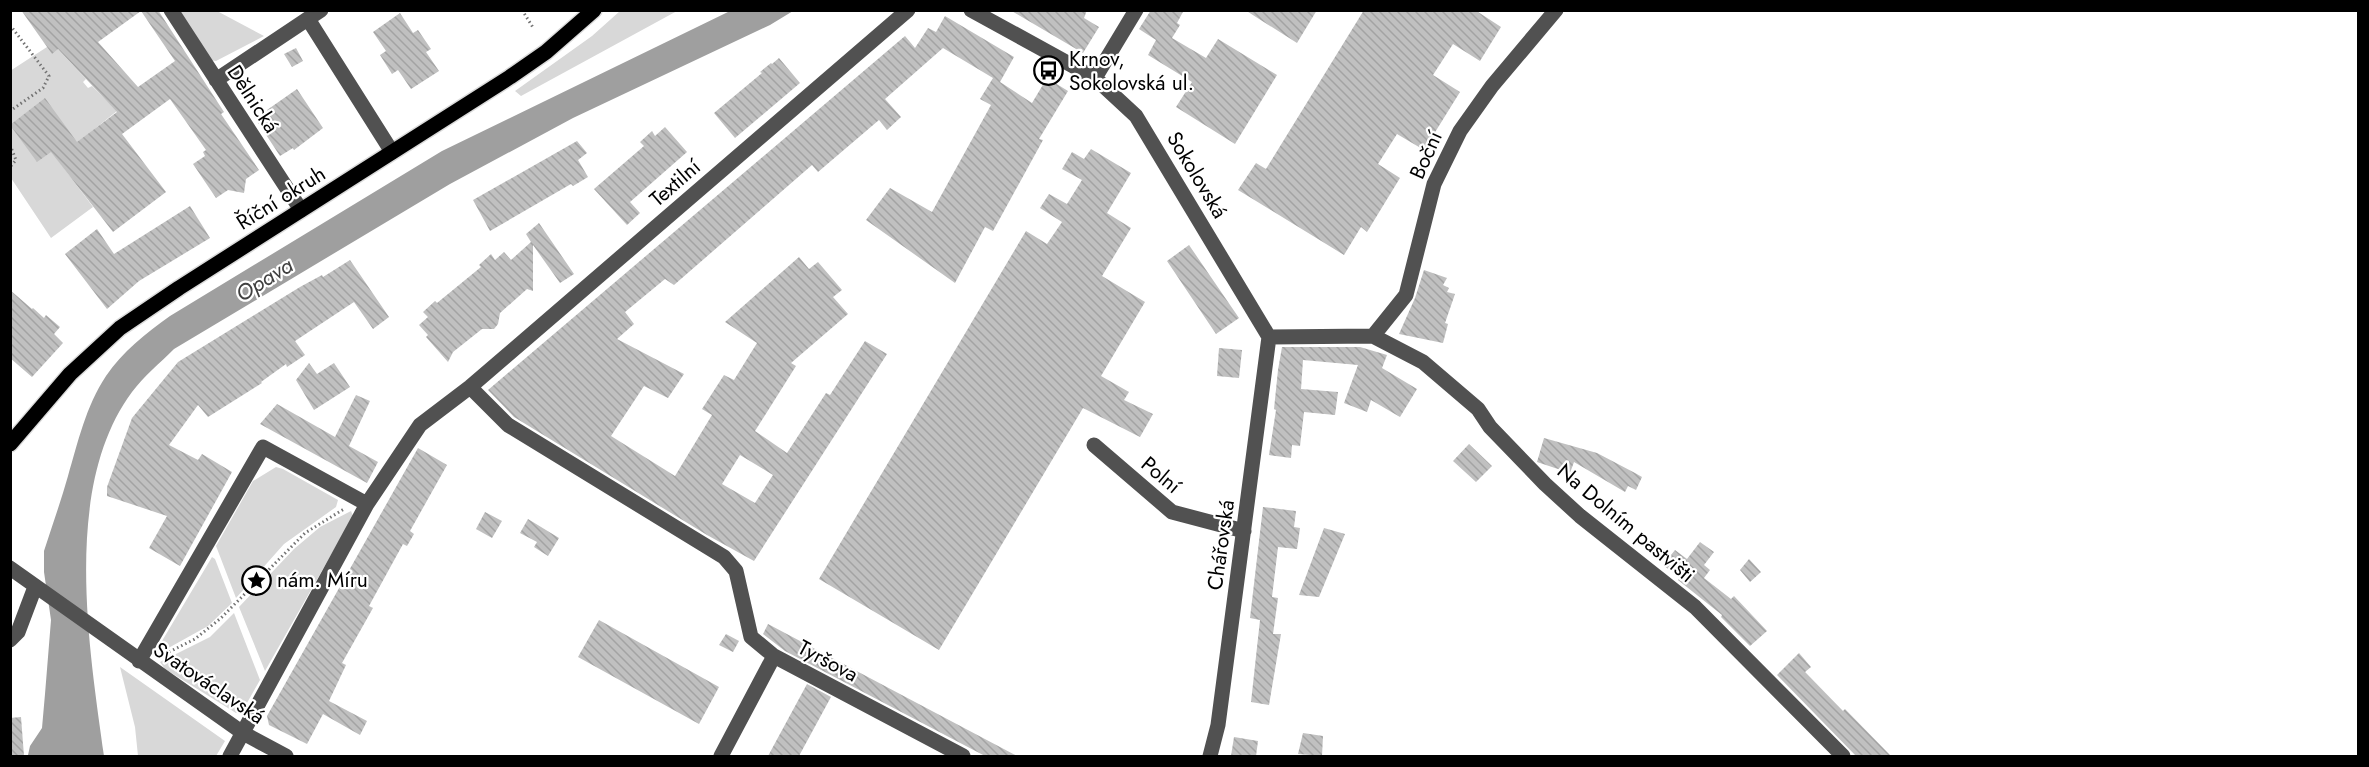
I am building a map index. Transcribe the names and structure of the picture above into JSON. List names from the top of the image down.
{
  "streets": {
    "main road": ["Říční okruh"],
    "street": [
      "Dělnická",
      "Boční",
      "Sokolovská",
      "Textilní",
      "Polní",
      "Na Dolním pastvišti",
      "Chářovská",
      "Tyršova",
      "Svatováclavská"
    ]
  },
  "crossings": [
    ["Dělnická", "Říční okruh"],
    ["Boční", "Na Dolním pastvišti"],
    ["Sokolovská", "Chářovská"],
    ["Polní", "Chářovská"]
  ],
  "water": ["Opava"],
  "places": {
    "bus stop": ["Krnov, Sokolovská ul."],
    "place": ["nám. Míru"]
  }
}
